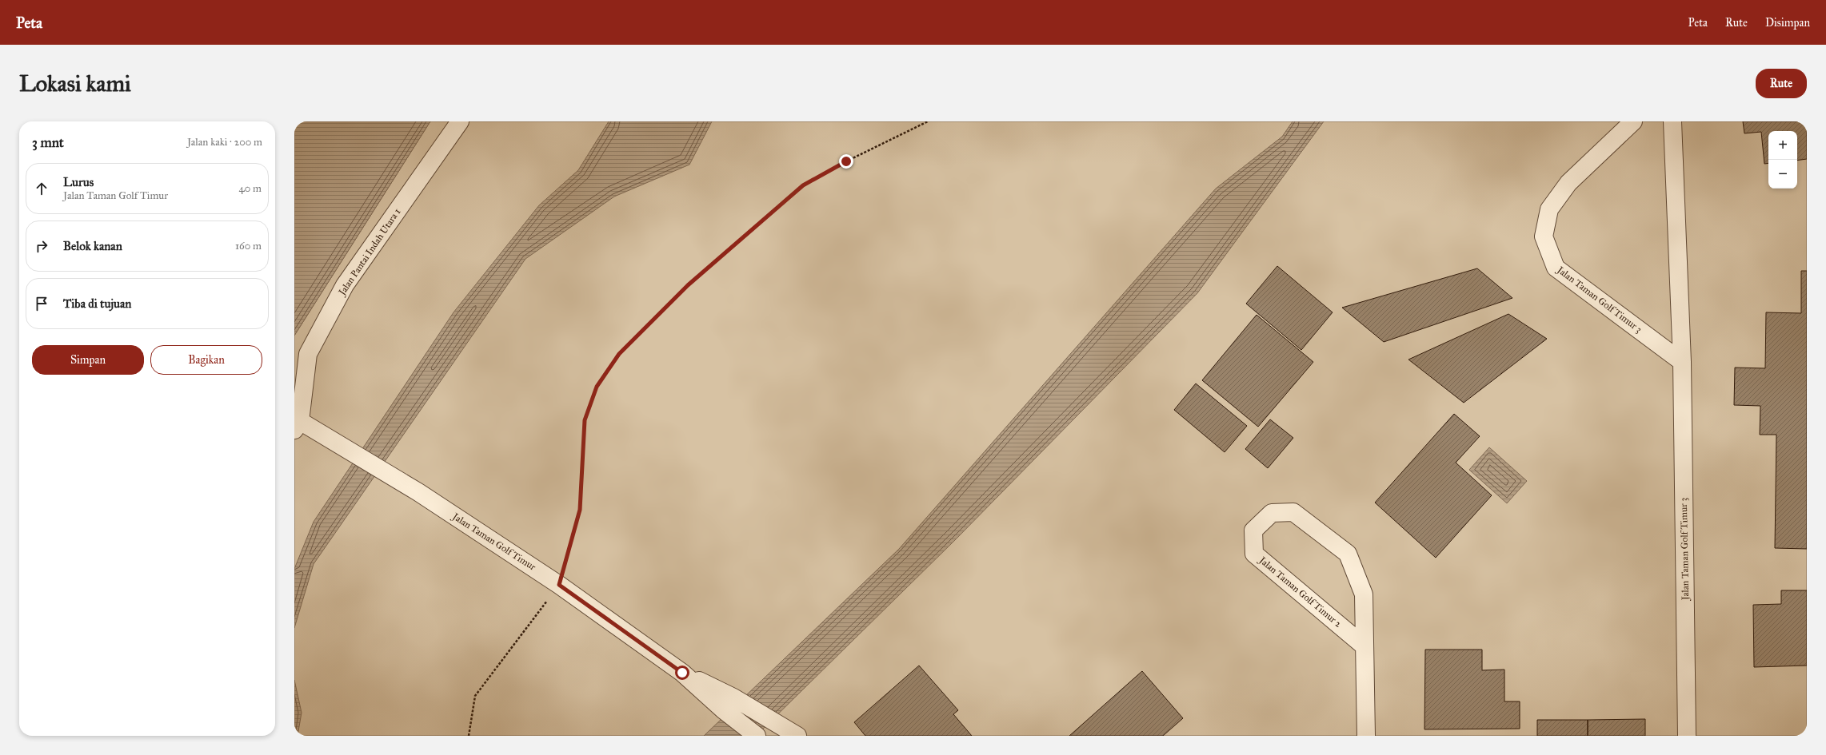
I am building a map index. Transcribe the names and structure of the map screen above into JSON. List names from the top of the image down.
{
  "streets": {
    "street": [
      "Jalan Pantai Indah Utara 1",
      "Jalan Taman Golf Timur 3",
      "Jalan Taman Golf Timur",
      "Jalan Taman Golf Timur 2"
    ]
  },
  "crossings": [
    ["Jalan Pantai Indah Utara 1", "Jalan Taman Golf Timur"]
  ],
  "page": {
    "header": "Peta",
    "nav": ["Peta", "Rute", "Disimpan"],
    "buttons": [
      "Rute",
      ["Simpan", "Bagikan"]
    ],
    "title": "Lokasi kami",
    "heading": ["3 mnt", "Jalan kaki · 200 m"],
    "map_buttons": ["+", "−"],
    "list": [
      ["Lurus", "Jalan Taman Golf Timur", "40 m"],
      ["Belok kanan", "160 m"],
      "Tiba di tujuan"
    ]
  }
}
